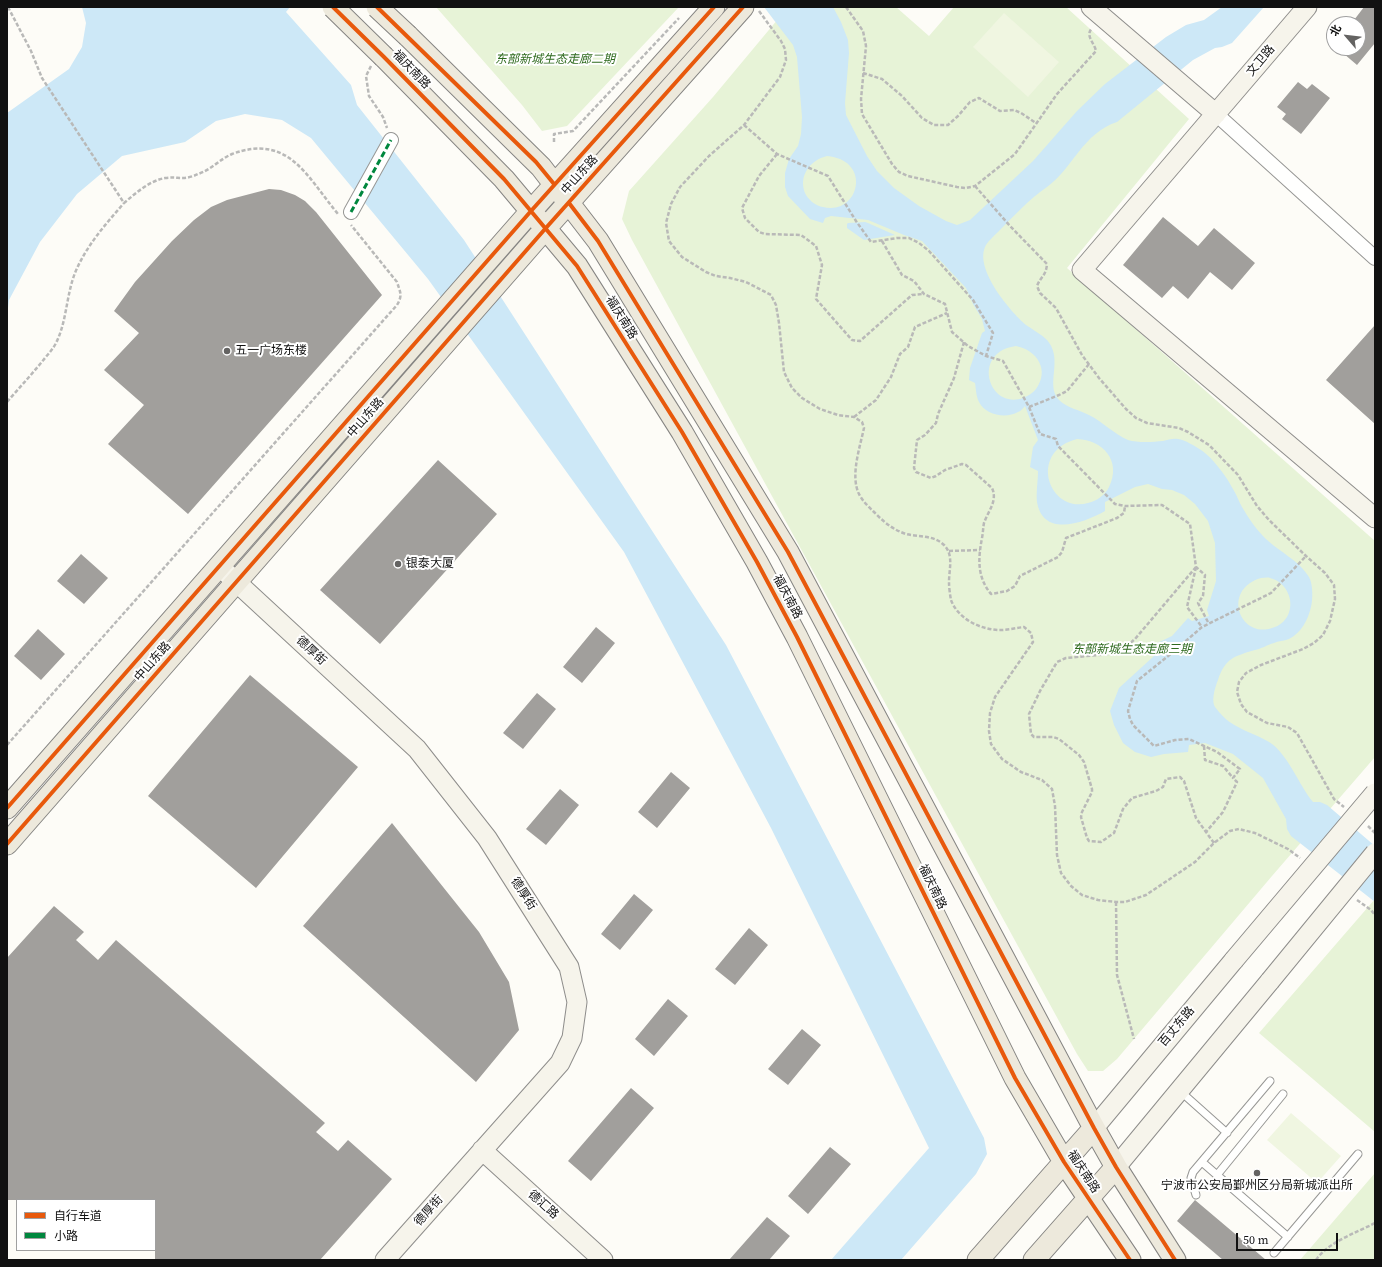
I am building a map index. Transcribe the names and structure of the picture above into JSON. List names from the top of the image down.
{
  "streets": {
    "main road": ["福庆南路", "中山东路", "百丈东路"],
    "street": ["文卫路", "德厚街", "德汇路"]
  },
  "crossings": [
    ["福庆南路", "中山东路"],
    ["福庆南路", "百丈东路"],
    ["中山东路", "德厚街"],
    ["德厚街", "德汇路"]
  ],
  "parks": ["东部新城生态走廊二期", "东部新城生态走廊三期"],
  "places": ["五一广场东楼", "银泰大厦", "宁波市公安局鄞州区分局新城派出所"],
  "legend": ["自行车道", "小路"],
  "scale_bar": "50 m",
  "north": "top left"
}
